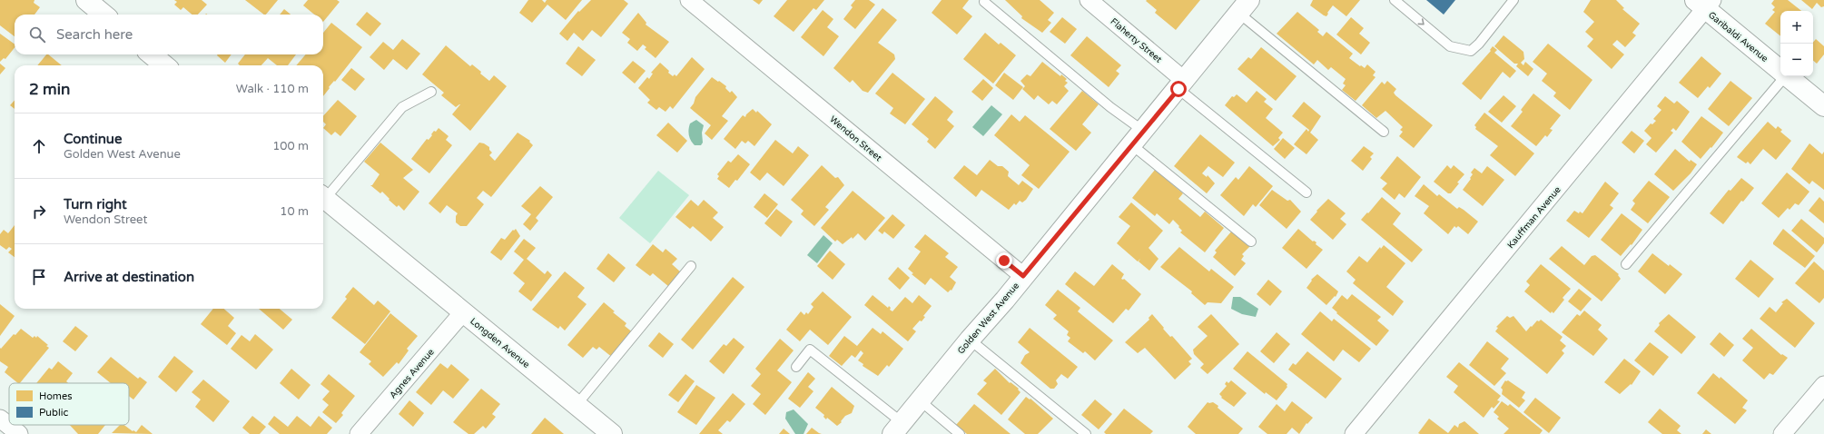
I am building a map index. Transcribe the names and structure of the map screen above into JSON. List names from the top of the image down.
{
  "streets": {
    "street": [
      "Garibaldi Avenue",
      "Flaherty Street",
      "Wendon Street",
      "Kauffman Avenue",
      "Golden West Avenue",
      "Longden Avenue",
      "Agnes Avenue"
    ]
  },
  "crossings": [
    ["Garibaldi Avenue", "Kauffman Avenue"],
    ["Flaherty Street", "Golden West Avenue"],
    ["Wendon Street", "Golden West Avenue"],
    ["Longden Avenue", "Agnes Avenue"]
  ],
  "legend": ["Homes", "Public"],
  "page": {
    "map_buttons": ["+", "−"],
    "search": "Search here",
    "heading": ["2 min", "Walk · 110 m"],
    "list": [
      ["Continue", "Golden West Avenue", "100 m"],
      ["Turn right", "Wendon Street", "10 m"],
      "Arrive at destination"
    ]
  }
}
